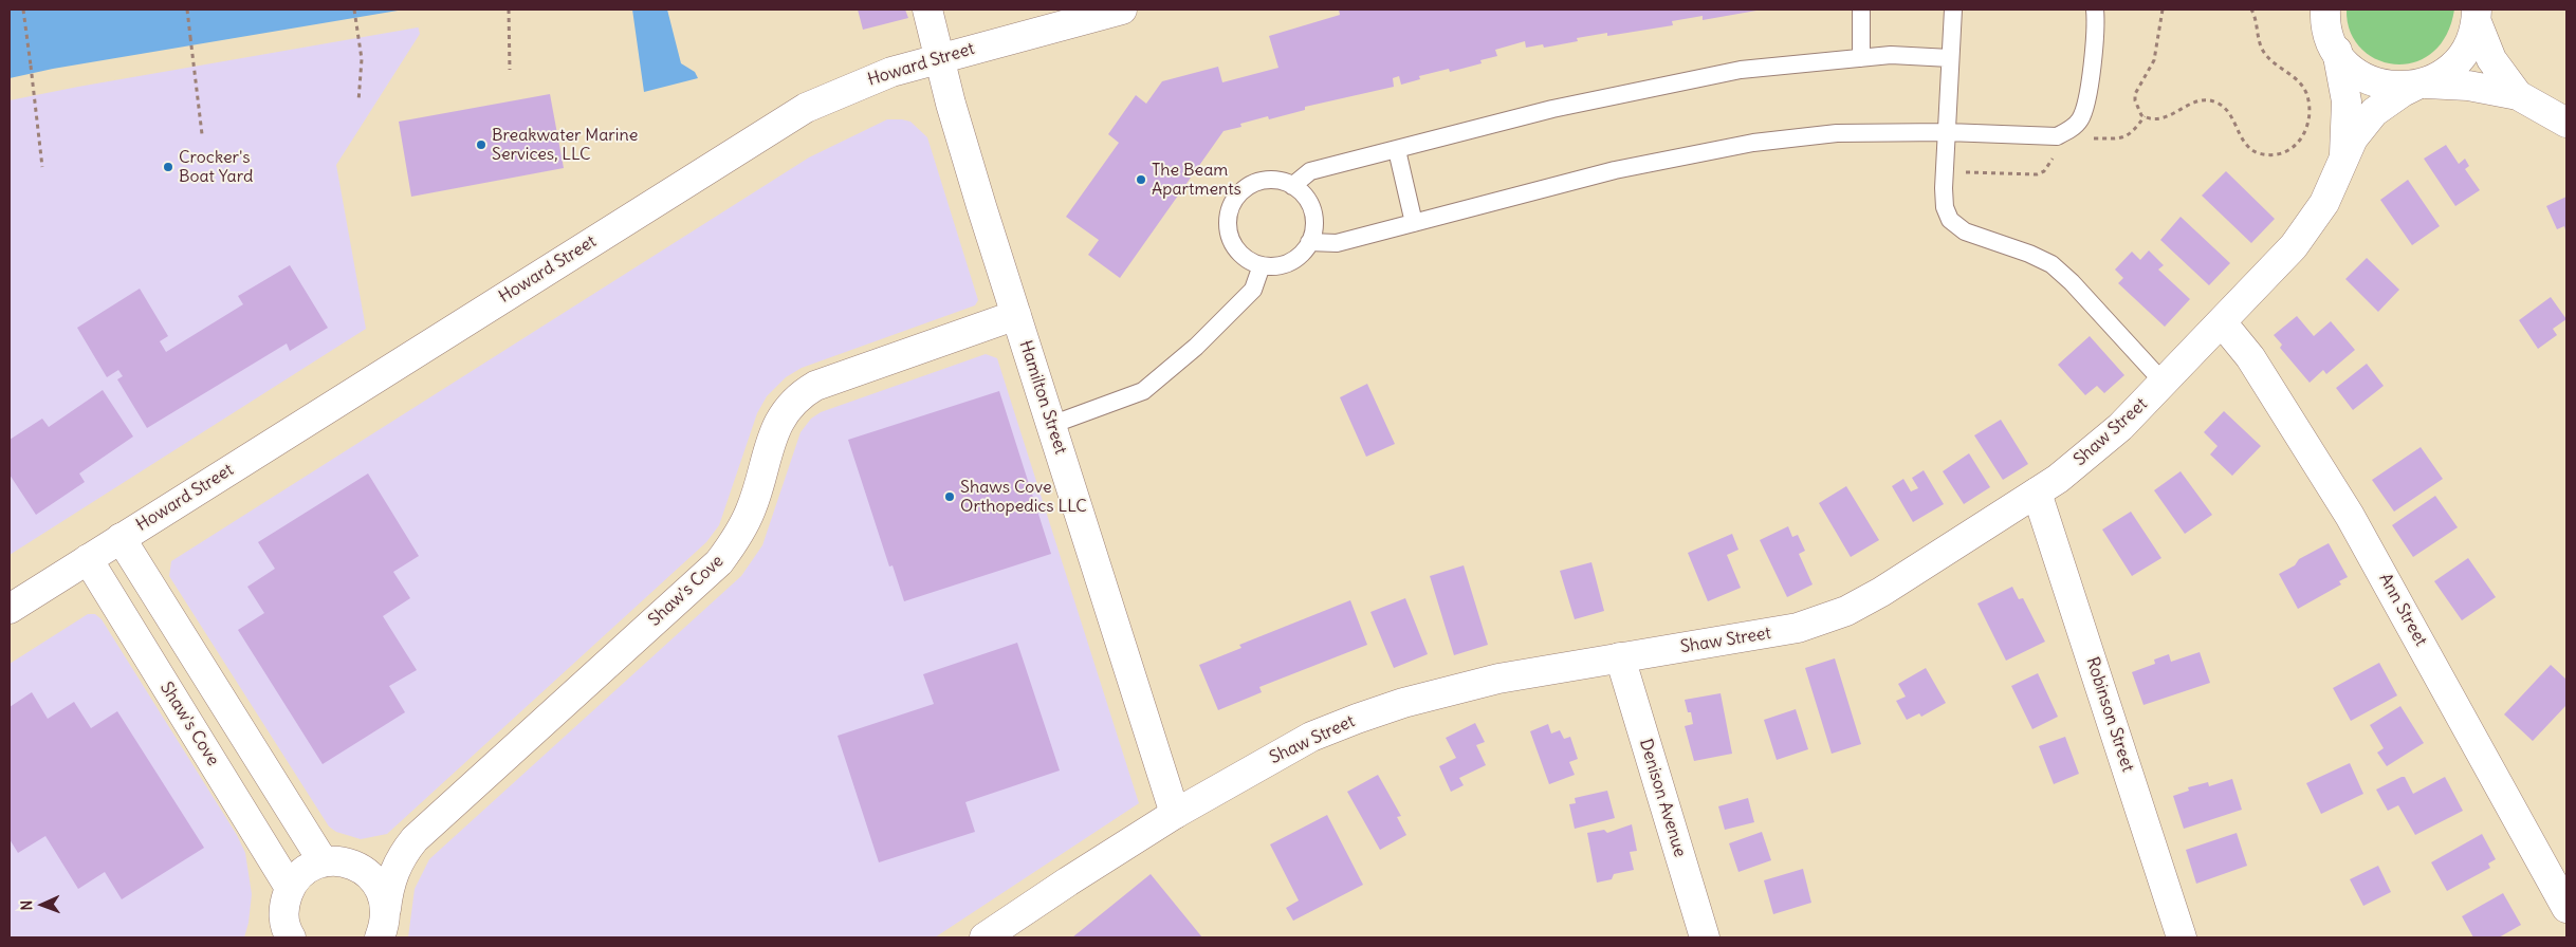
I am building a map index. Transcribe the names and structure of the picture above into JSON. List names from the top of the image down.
{
  "streets": {
    "street": [
      "Howard Street",
      "Hamilton Street",
      "Shaw Street",
      "Shaw's Cove",
      "Ann Street",
      "Robinson Street",
      "Denison Avenue"
    ]
  },
  "crossings": [
    ["Howard Street", "Hamilton Street"],
    ["Howard Street", "Shaw's Cove"],
    ["Hamilton Street", "Shaw Street"],
    ["Hamilton Street", "Shaw's Cove"],
    ["Shaw Street", "Ann Street"],
    ["Shaw Street", "Robinson Street"],
    ["Shaw Street", "Denison Avenue"]
  ],
  "places": [
    "Breakwater Marine Services, LLC",
    "Crocker's Boat Yard",
    "The Beam Apartments",
    "Shaws Cove Orthopedics LLC"
  ],
  "north": "left"
}
